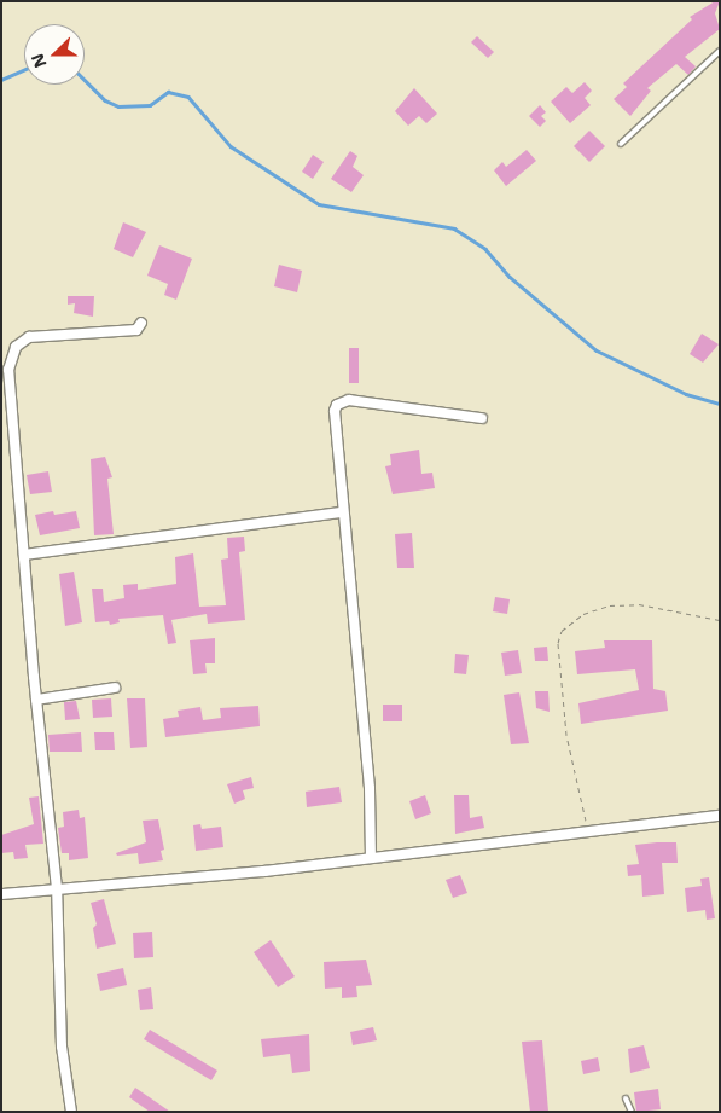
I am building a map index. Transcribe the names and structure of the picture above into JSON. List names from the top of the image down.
{
  "north": "left"
}
